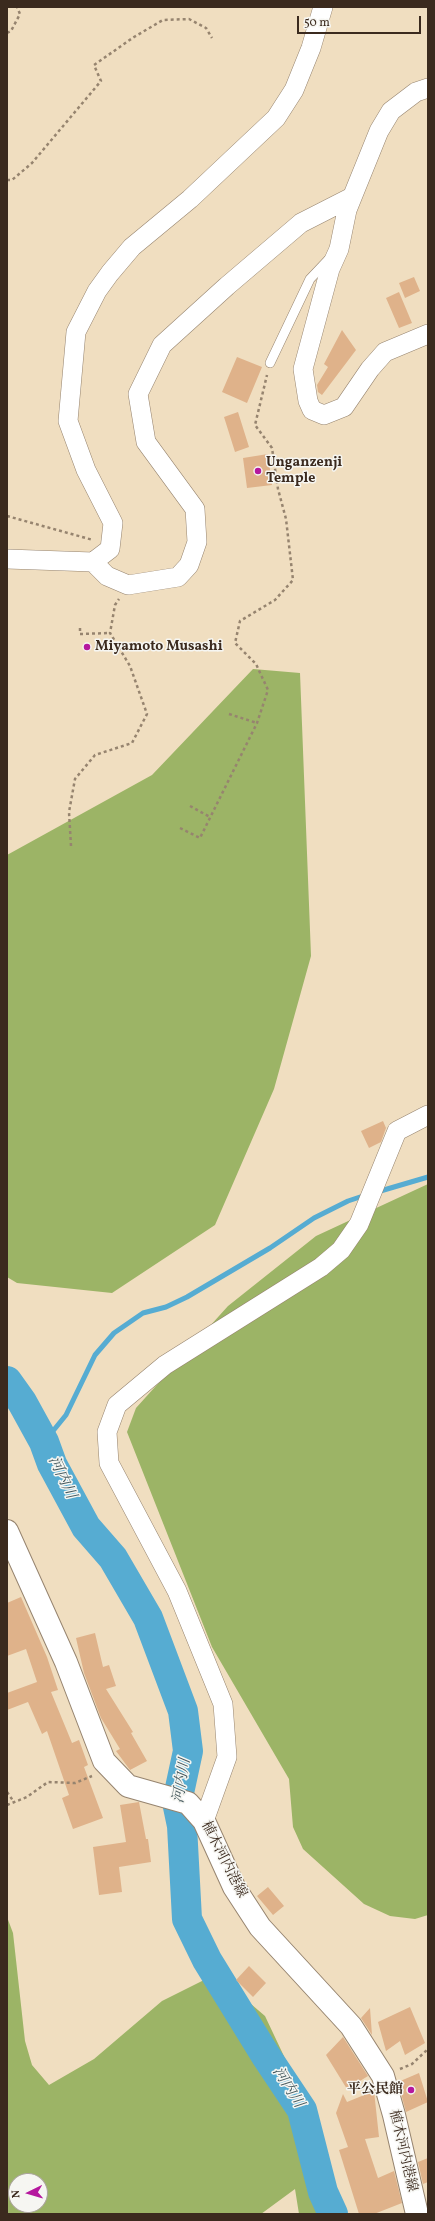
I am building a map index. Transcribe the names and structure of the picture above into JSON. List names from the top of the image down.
{
  "streets": {
    "main road": ["植木河内港線"]
  },
  "water": ["河内川"],
  "places": ["Unganzenji Temple", "Miyamoto Musashi", "平公民館"],
  "scale_bar": "50 m",
  "north": "left"
}
